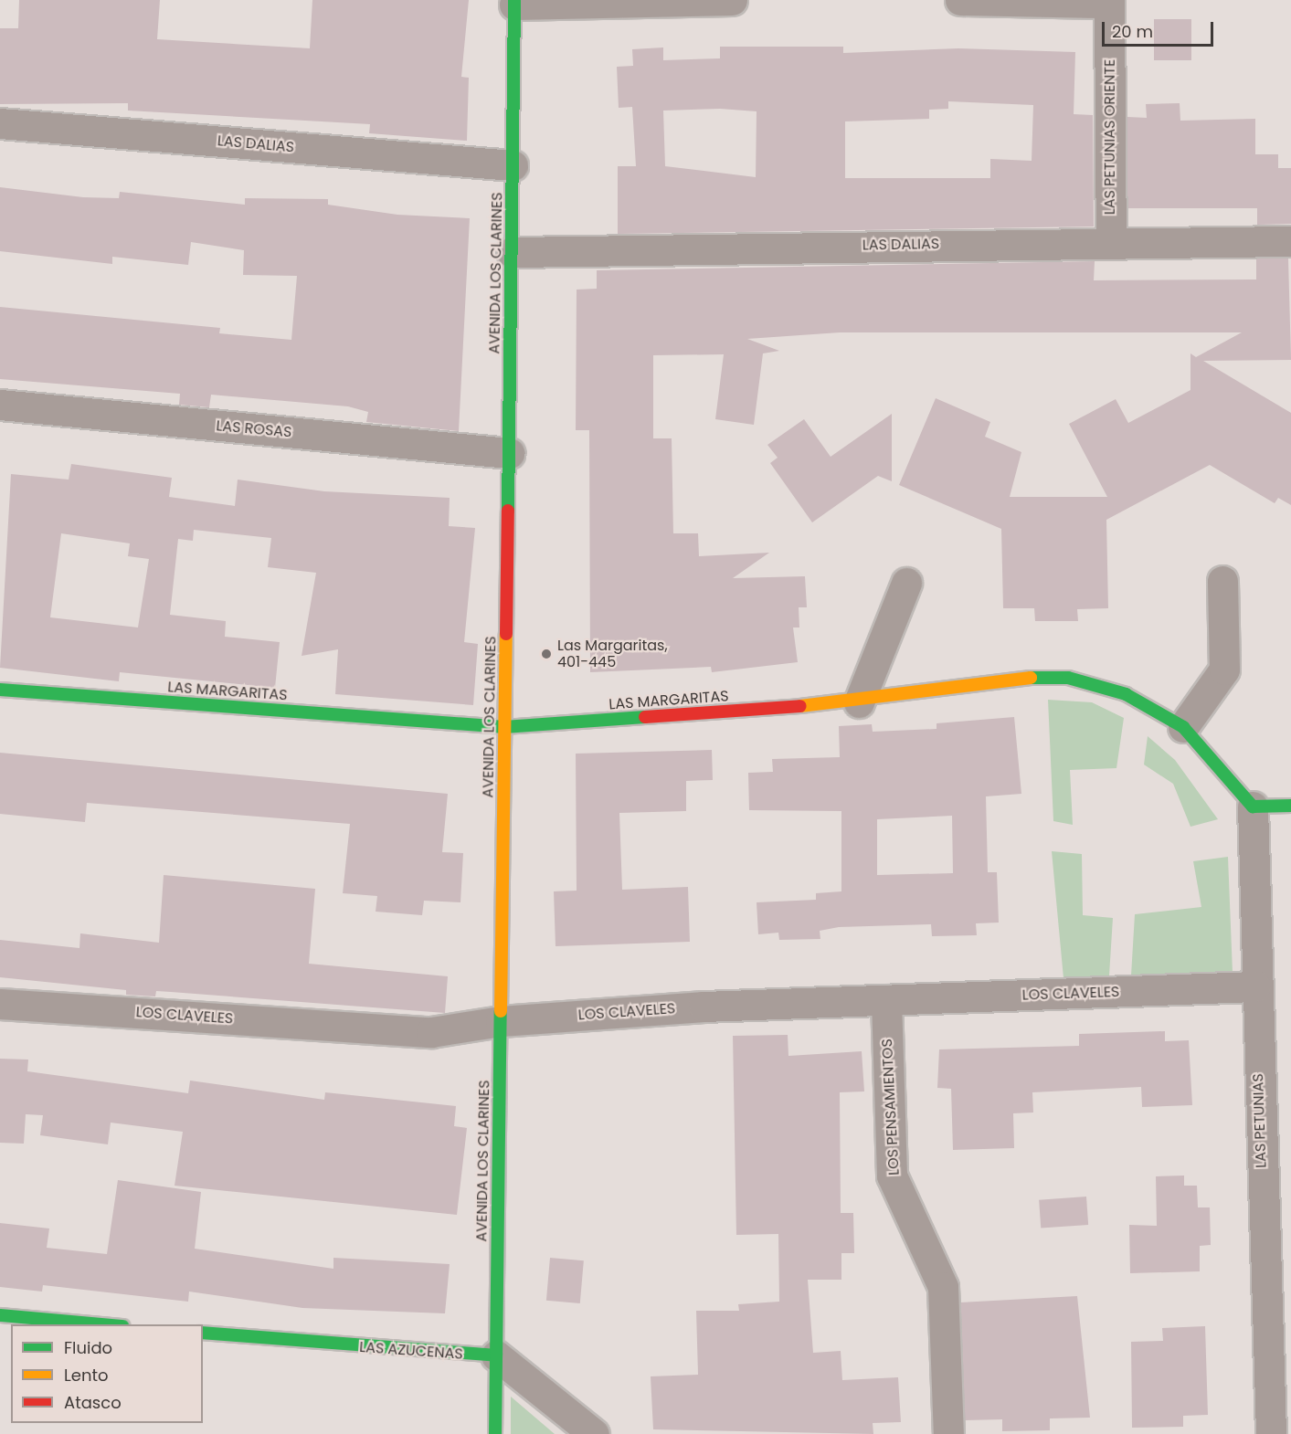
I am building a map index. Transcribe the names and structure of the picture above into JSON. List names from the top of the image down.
{
  "streets": {
    "street": [
      "LAS PETUNIAS ORIENTE",
      "LAS DALIAS",
      "AVENIDA LOS CLARINES",
      "LAS ROSAS",
      "LAS MARGARITAS",
      "LOS CLAVELES",
      "LOS PENSAMIENTOS",
      "LAS PETUNIAS",
      "LAS AZUCENAS"
    ]
  },
  "crossings": [
    ["LAS PETUNIAS ORIENTE", "LAS DALIAS"],
    ["LAS DALIAS", "AVENIDA LOS CLARINES"],
    ["AVENIDA LOS CLARINES", "LAS ROSAS"],
    ["AVENIDA LOS CLARINES", "LAS MARGARITAS"],
    ["AVENIDA LOS CLARINES", "LOS CLAVELES"],
    ["AVENIDA LOS CLARINES", "LAS AZUCENAS"],
    ["LAS MARGARITAS", "LAS PETUNIAS"],
    ["LOS CLAVELES", "LOS PENSAMIENTOS"],
    ["LOS CLAVELES", "LAS PETUNIAS"]
  ],
  "places": ["Las Margaritas, 401-445"],
  "legend": ["Fluido", "Lento", "Atasco"],
  "scale_bar": "20 m"
}
